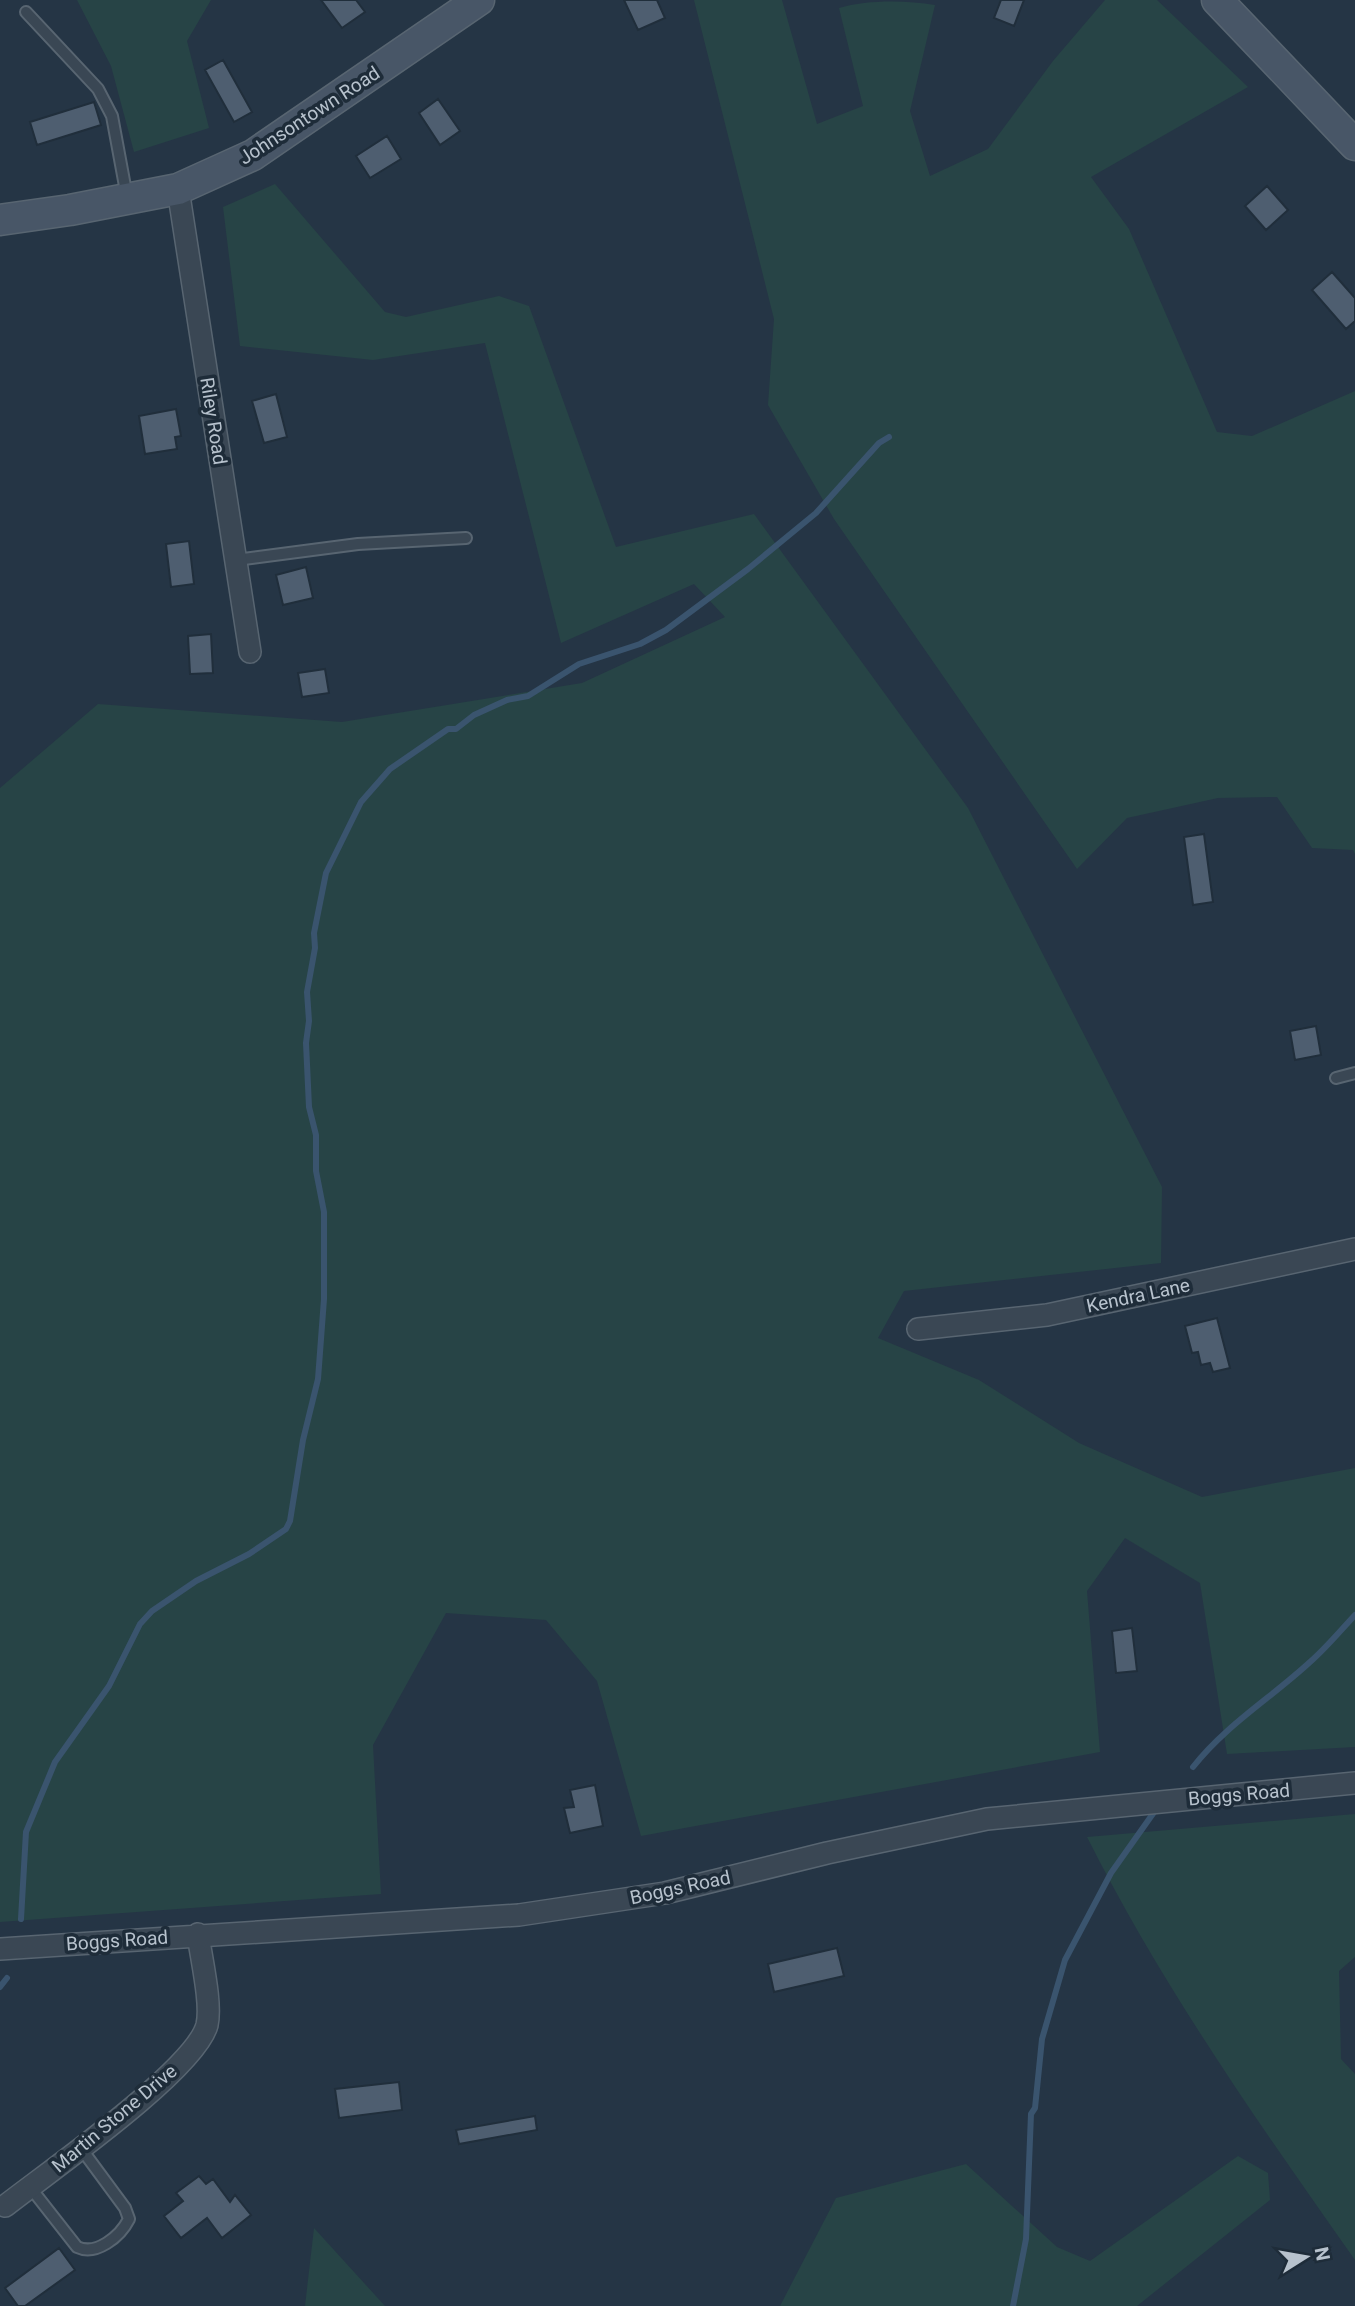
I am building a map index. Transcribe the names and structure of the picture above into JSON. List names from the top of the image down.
{
  "streets": {
    "street": [
      "Johnsontown Road",
      "Riley Road",
      "Kendra Lane",
      "Boggs Road",
      "Martin Stone Drive"
    ]
  },
  "crossings": [
    ["Johnsontown Road", "Riley Road"],
    ["Boggs Road", "Martin Stone Drive"]
  ],
  "north": "right"
}
